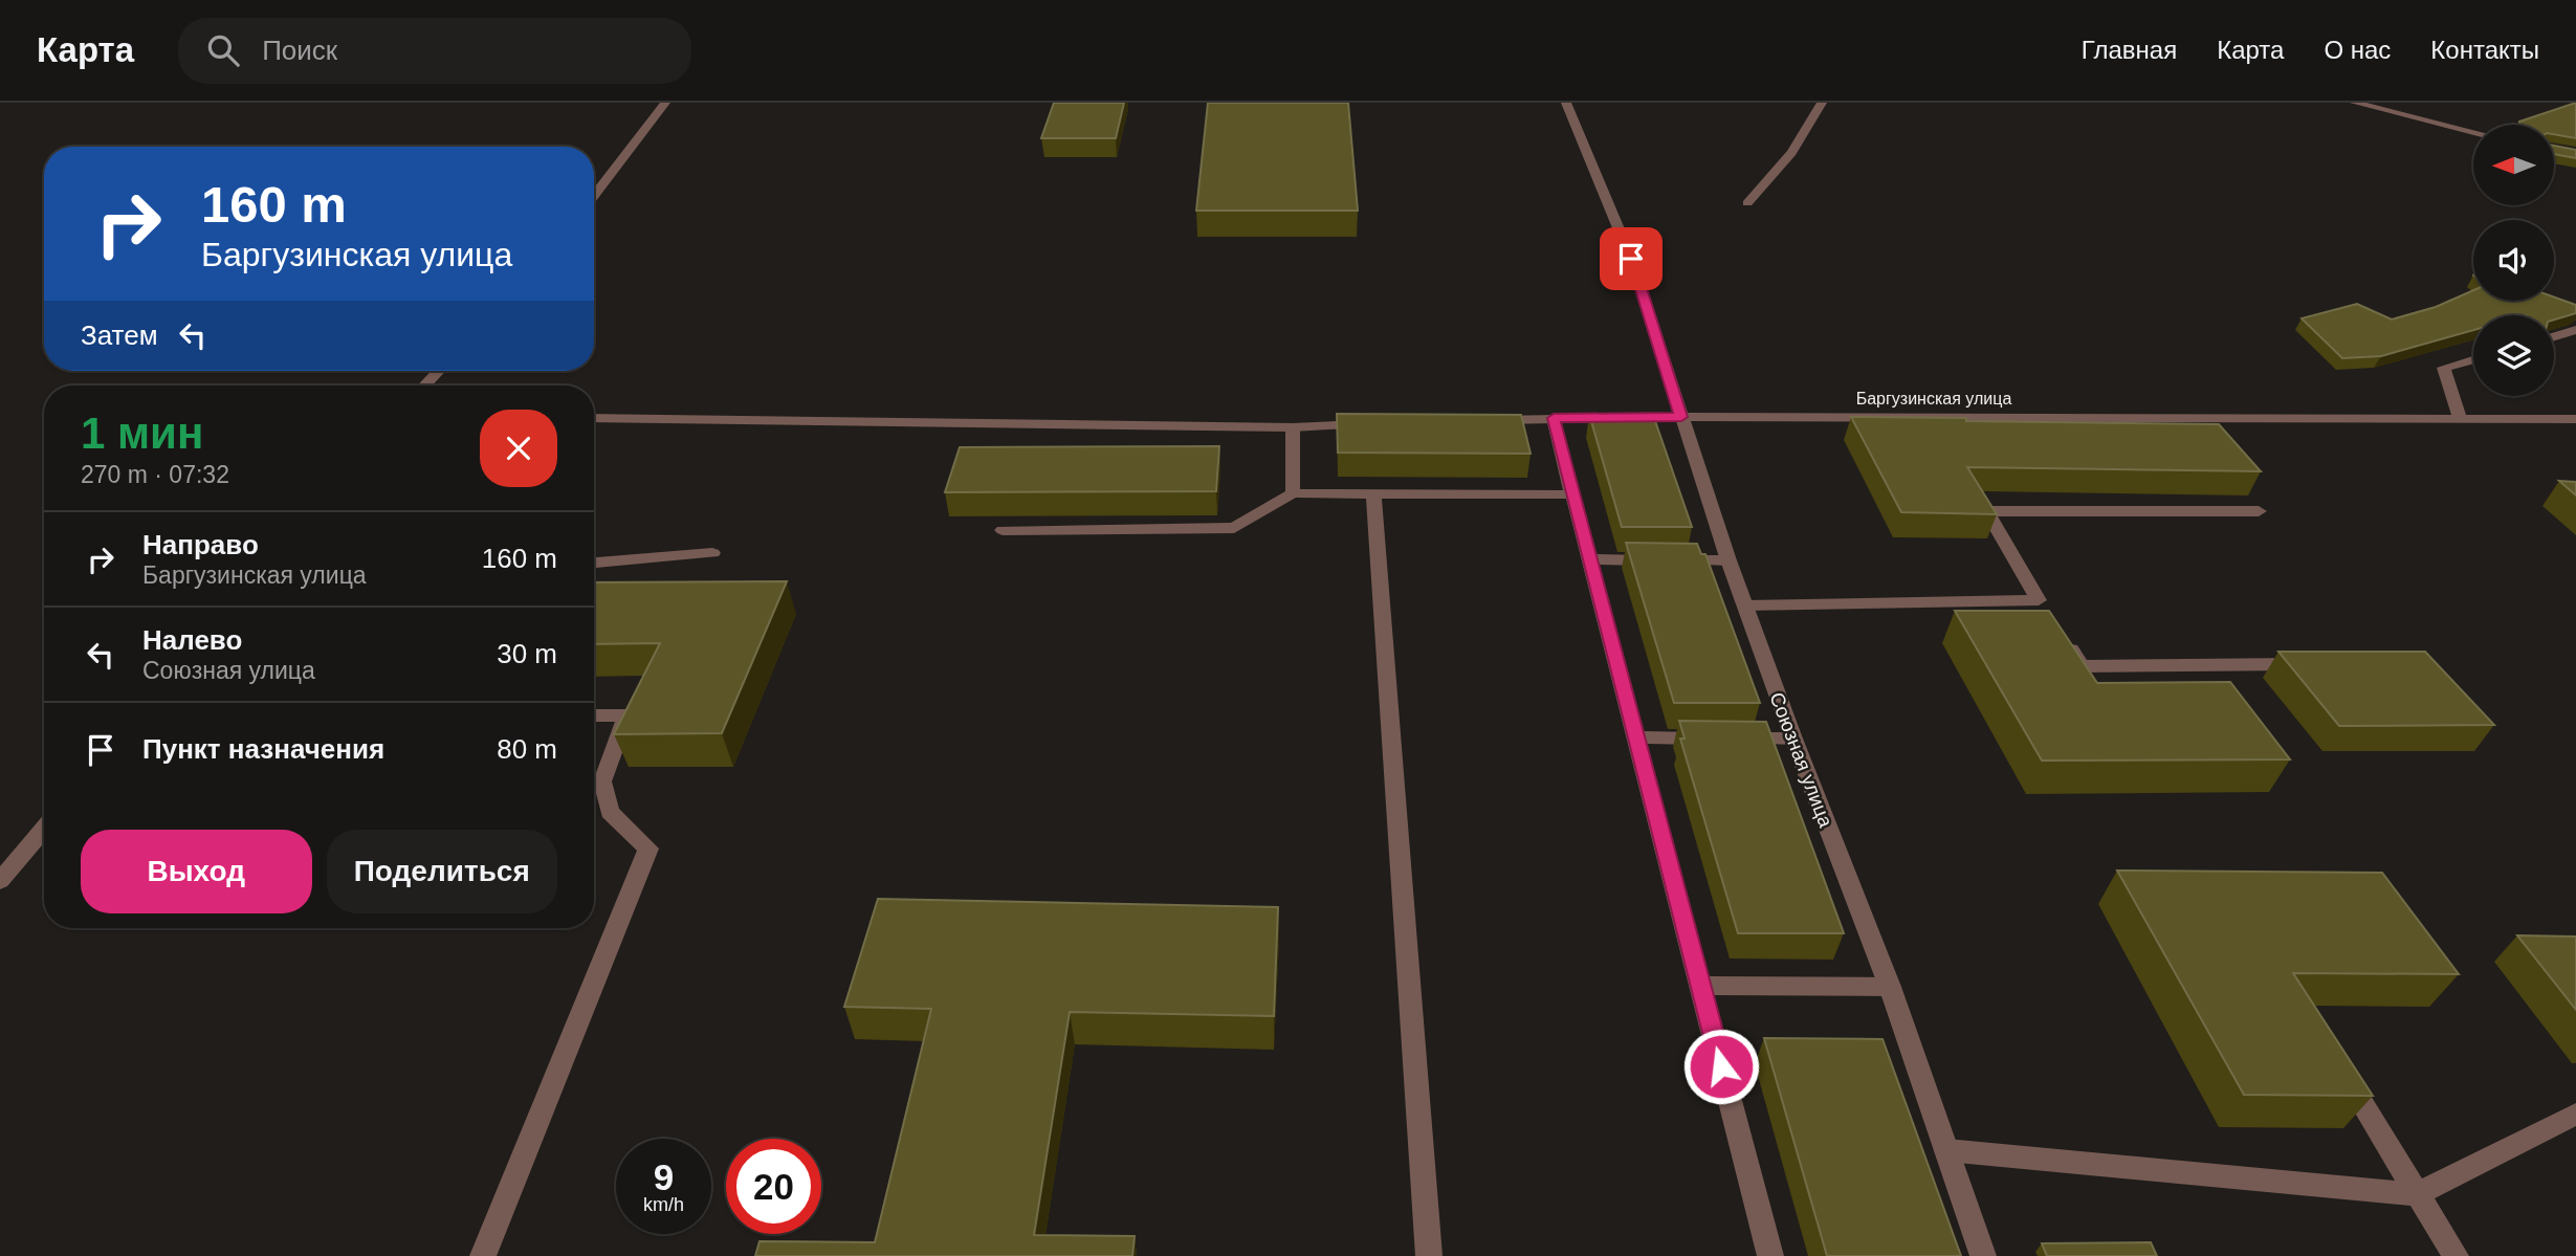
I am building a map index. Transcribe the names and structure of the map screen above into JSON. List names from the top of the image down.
{
  "streets": {
    "street": ["Баргузинская улица", "Союзная улица"]
  },
  "crossings": [
    ["Баргузинская улица", "Союзная улица"]
  ],
  "north": "left",
  "page": {
    "header": "Карта",
    "search": "Поиск",
    "nav": [
      "Главная",
      "Карта",
      "О нас",
      "Контакты"
    ],
    "turn": ["160 m", "Баргузинская улица"],
    "then": "Затем",
    "heading": ["1 мин", "270 m · 07:32"],
    "list": [
      {
        "name": "Направо",
        "note": "Баргузинская улица",
        "value": "160 m"
      },
      {
        "name": "Налево",
        "note": "Союзная улица",
        "value": "30 m"
      },
      {
        "name": "Пункт назначения",
        "value": "80 m"
      }
    ],
    "buttons": ["Выход", "Поделиться"],
    "speed": "9 km/h",
    "limit": "20"
  }
}
